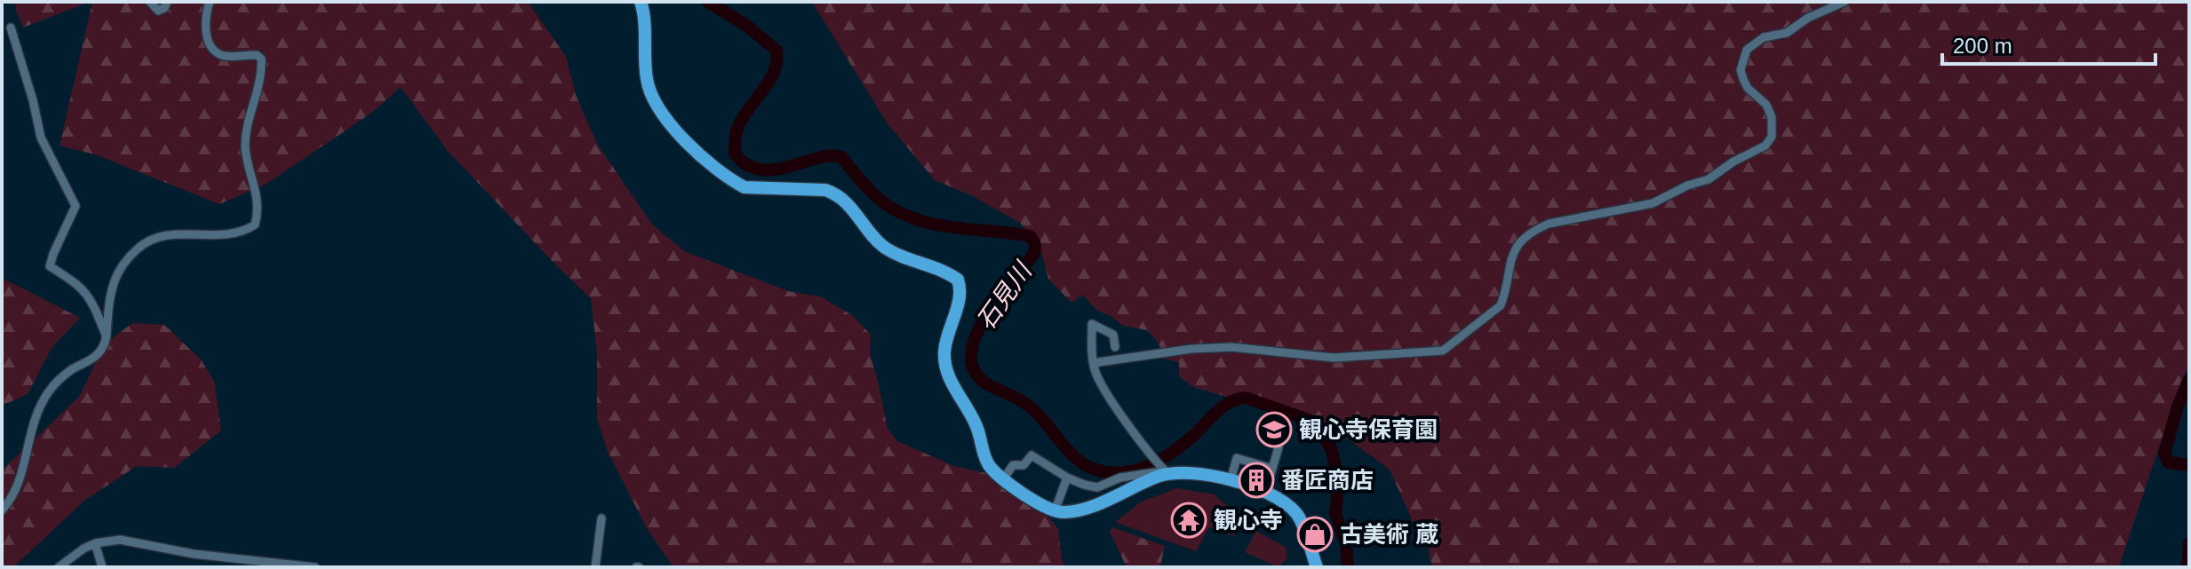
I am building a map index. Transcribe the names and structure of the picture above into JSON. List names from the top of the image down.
{
  "water": ["石見川"],
  "places": {
    "school or university": ["観心寺保育園"],
    "building": ["番匠商店"],
    "temple": ["観心寺"],
    "shop": ["古美術 蔵"]
  },
  "scale_bar": "200 m"
}
